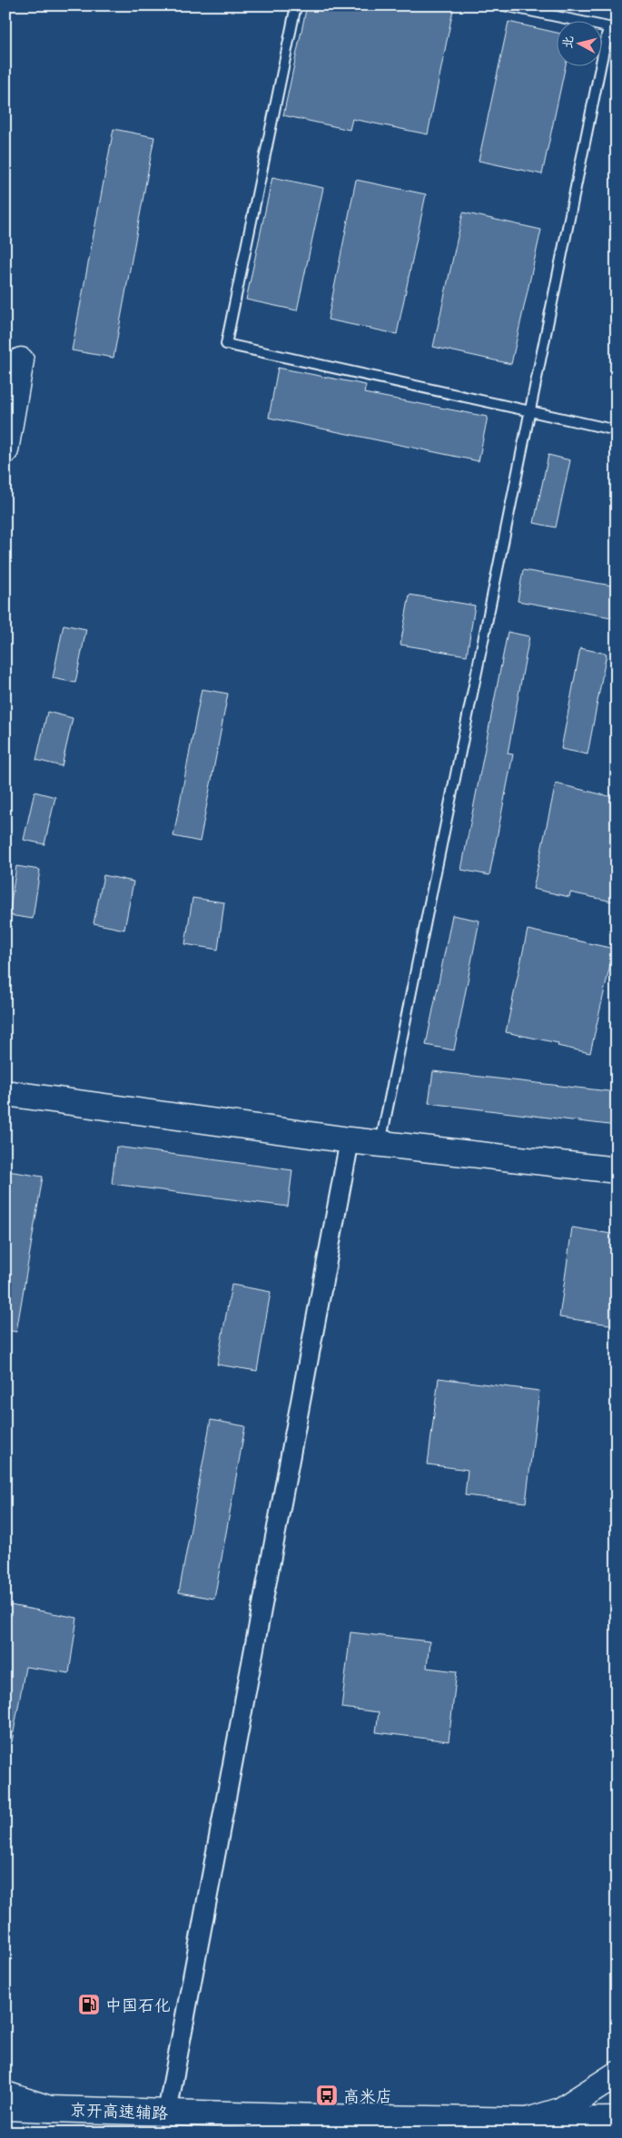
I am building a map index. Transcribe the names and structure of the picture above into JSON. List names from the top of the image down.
{
  "streets": {
    "main road": ["京开高速辅路"]
  },
  "places": {
    "fuel station": ["中国石化"],
    "bus stop": ["高米店"]
  },
  "north": "left"
}
